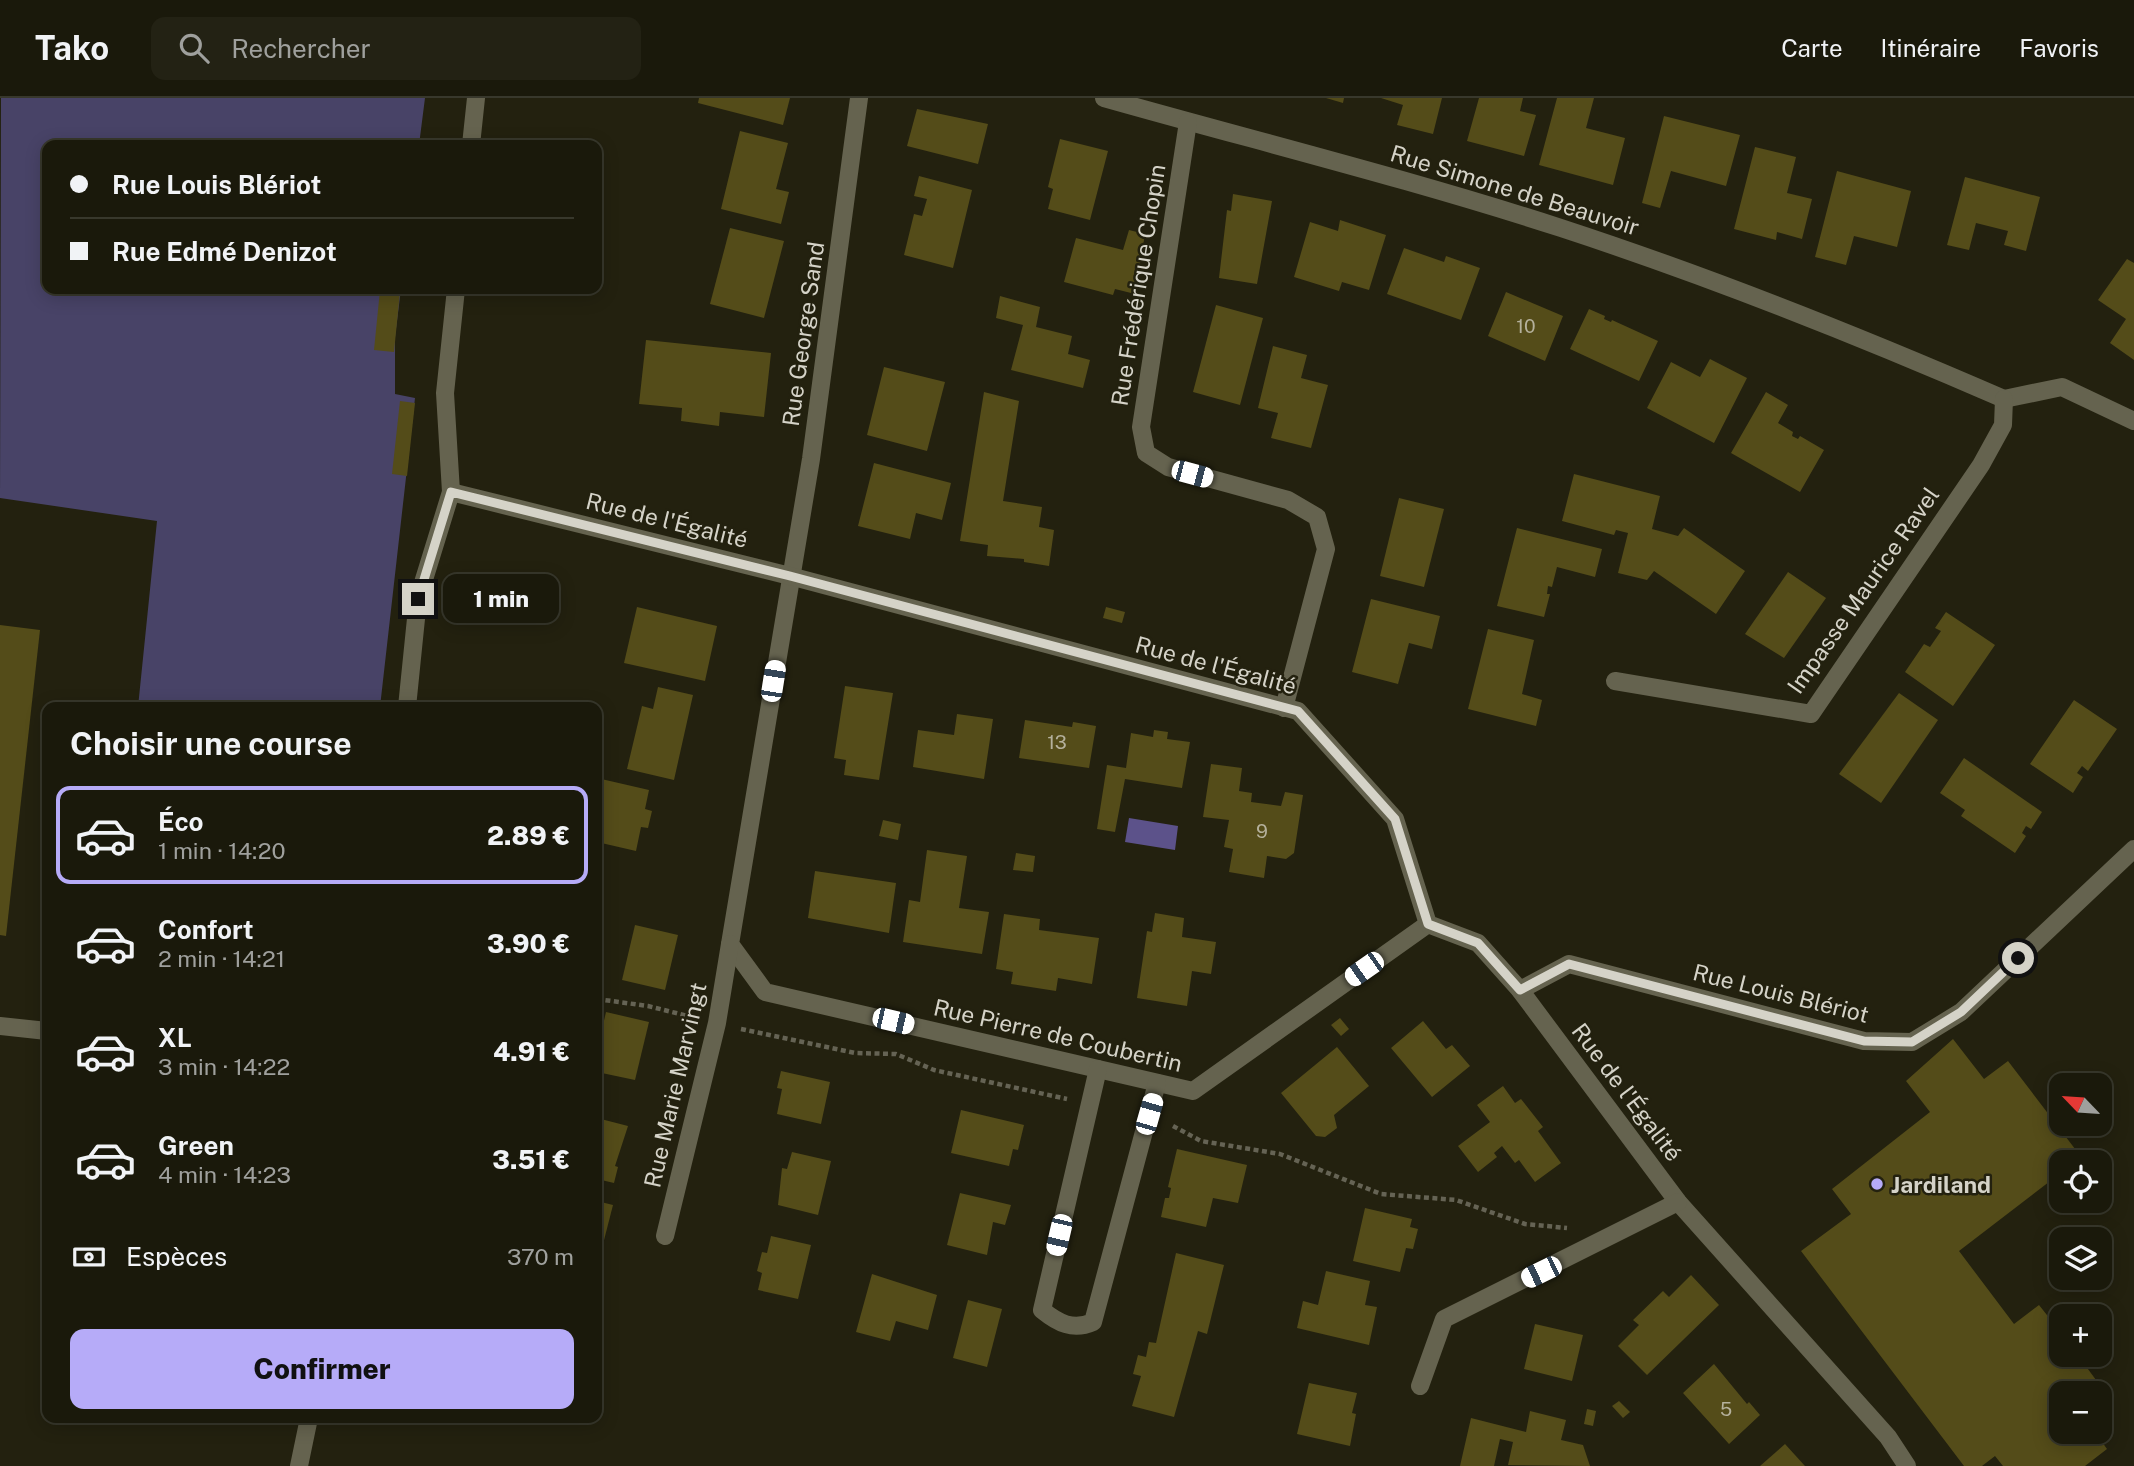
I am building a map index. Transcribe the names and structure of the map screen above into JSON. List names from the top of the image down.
{
  "streets": {
    "street": [
      "Rue Simone de Beauvoir",
      "Rue Frédérique Chopin",
      "Rue George Sand",
      "Rue de l'Égalité",
      "Impasse Maurice Ravel",
      "Rue Louis Blériot",
      "Rue Pierre de Coubertin",
      "Rue Marie Marvingt"
    ]
  },
  "crossings": [
    ["Rue Simone de Beauvoir", "Rue Frédérique Chopin"],
    ["Rue Simone de Beauvoir", "Impasse Maurice Ravel"],
    ["Rue Frédérique Chopin", "Rue de l'Égalité"],
    ["Rue George Sand", "Rue de l'Égalité"],
    ["Rue de l'Égalité", "Rue Louis Blériot"],
    ["Rue de l'Égalité", "Rue Pierre de Coubertin"],
    ["Rue Pierre de Coubertin", "Rue Marie Marvingt"]
  ],
  "places": ["Jardiland"],
  "house_numbers": [
    "10",
    "13",
    "9",
    "5"
  ],
  "north": "top left",
  "page": {
    "header": "Tako",
    "search": "Rechercher",
    "nav": ["Carte", "Itinéraire", "Favoris"],
    "banner": ["Rue Louis Blériot", "Rue Edmé Denizot"],
    "bubble": "1 min",
    "heading": "Choisir une course",
    "list": [
      {
        "name": "Éco",
        "note": "1 min · 14:20",
        "value": "2.89 €"
      },
      {
        "name": "Confort",
        "note": "2 min · 14:21",
        "value": "3.90 €"
      },
      {
        "name": "XL",
        "note": "3 min · 14:22",
        "value": "4.91 €"
      },
      {
        "name": "Green",
        "note": "4 min · 14:23",
        "value": "3.51 €"
      }
    ],
    "map_buttons": ["+", "−"],
    "pay": ["Espèces", "370 m"],
    "buttons": "Confirmer"
  }
}
